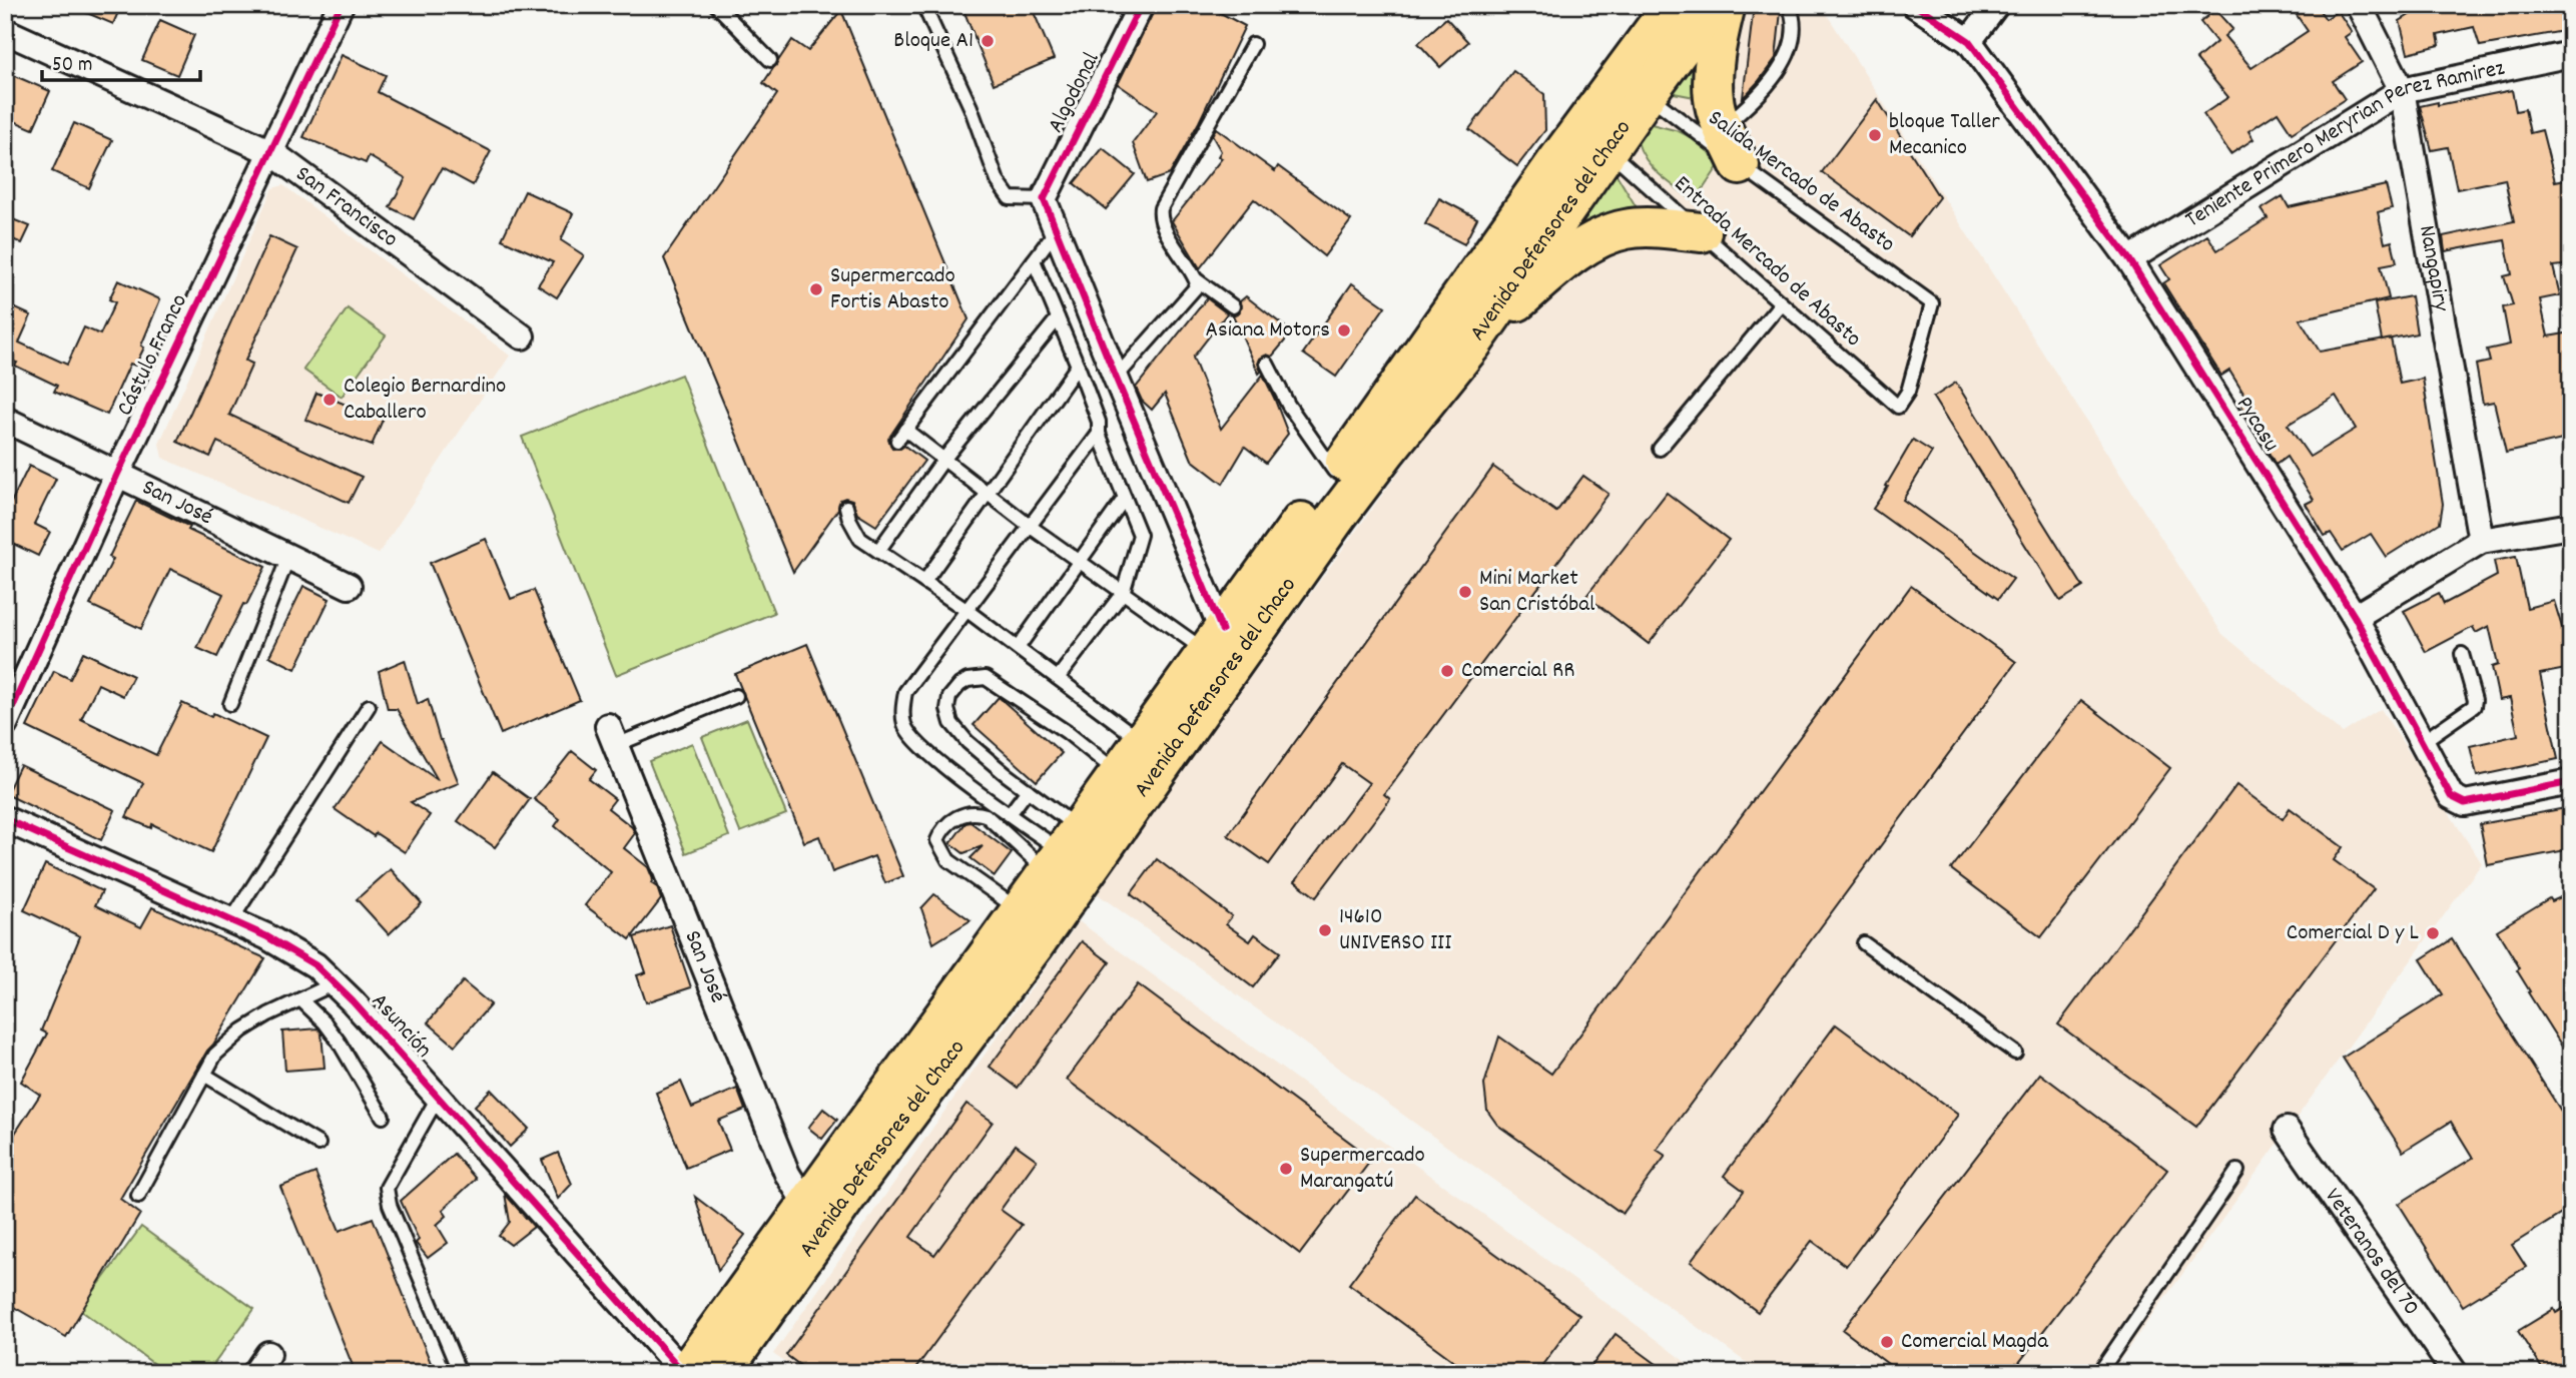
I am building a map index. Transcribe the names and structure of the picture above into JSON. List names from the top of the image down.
{
  "streets": {
    "highway": ["Avenida Defensores del Chaco"],
    "street": [
      "Algodonal",
      "Teniente Primero Meryrian Perez Ramirez",
      "San Francisco",
      "Nangapiry",
      "Cástulo Franco",
      "Pycasu",
      "San José",
      "Asunción",
      "Veteranos del 70"
    ],
    "lane": ["Salida Mercado de Abasto", "Entrada Mercado de Abasto"]
  },
  "crossings": [
    ["Teniente Primero Meryrian Perez Ramirez", "Nangapiry"],
    ["Teniente Primero Meryrian Perez Ramirez", "Pycasu"],
    ["Salida Mercado de Abasto", "Avenida Defensores del Chaco"],
    ["Salida Mercado de Abasto", "Entrada Mercado de Abasto"],
    ["San Francisco", "Cástulo Franco"],
    ["Avenida Defensores del Chaco", "Entrada Mercado de Abasto"],
    ["Avenida Defensores del Chaco", "San José"],
    ["Avenida Defensores del Chaco", "Asunción"],
    ["Cástulo Franco", "San José"]
  ],
  "places": [
    "Bloque A1",
    "bloque Taller Mecanico",
    "Supermercado Fortis Abasto",
    "Asiana Motors",
    "Colegio Bernardino Caballero",
    "Mini Market San Cristóbal",
    "Comercial RR",
    "14610 UNIVERSO III",
    "Comercial D y L",
    "Supermercado Marangatú",
    "Comercial Magda"
  ],
  "scale_bar": "50 m"
}
